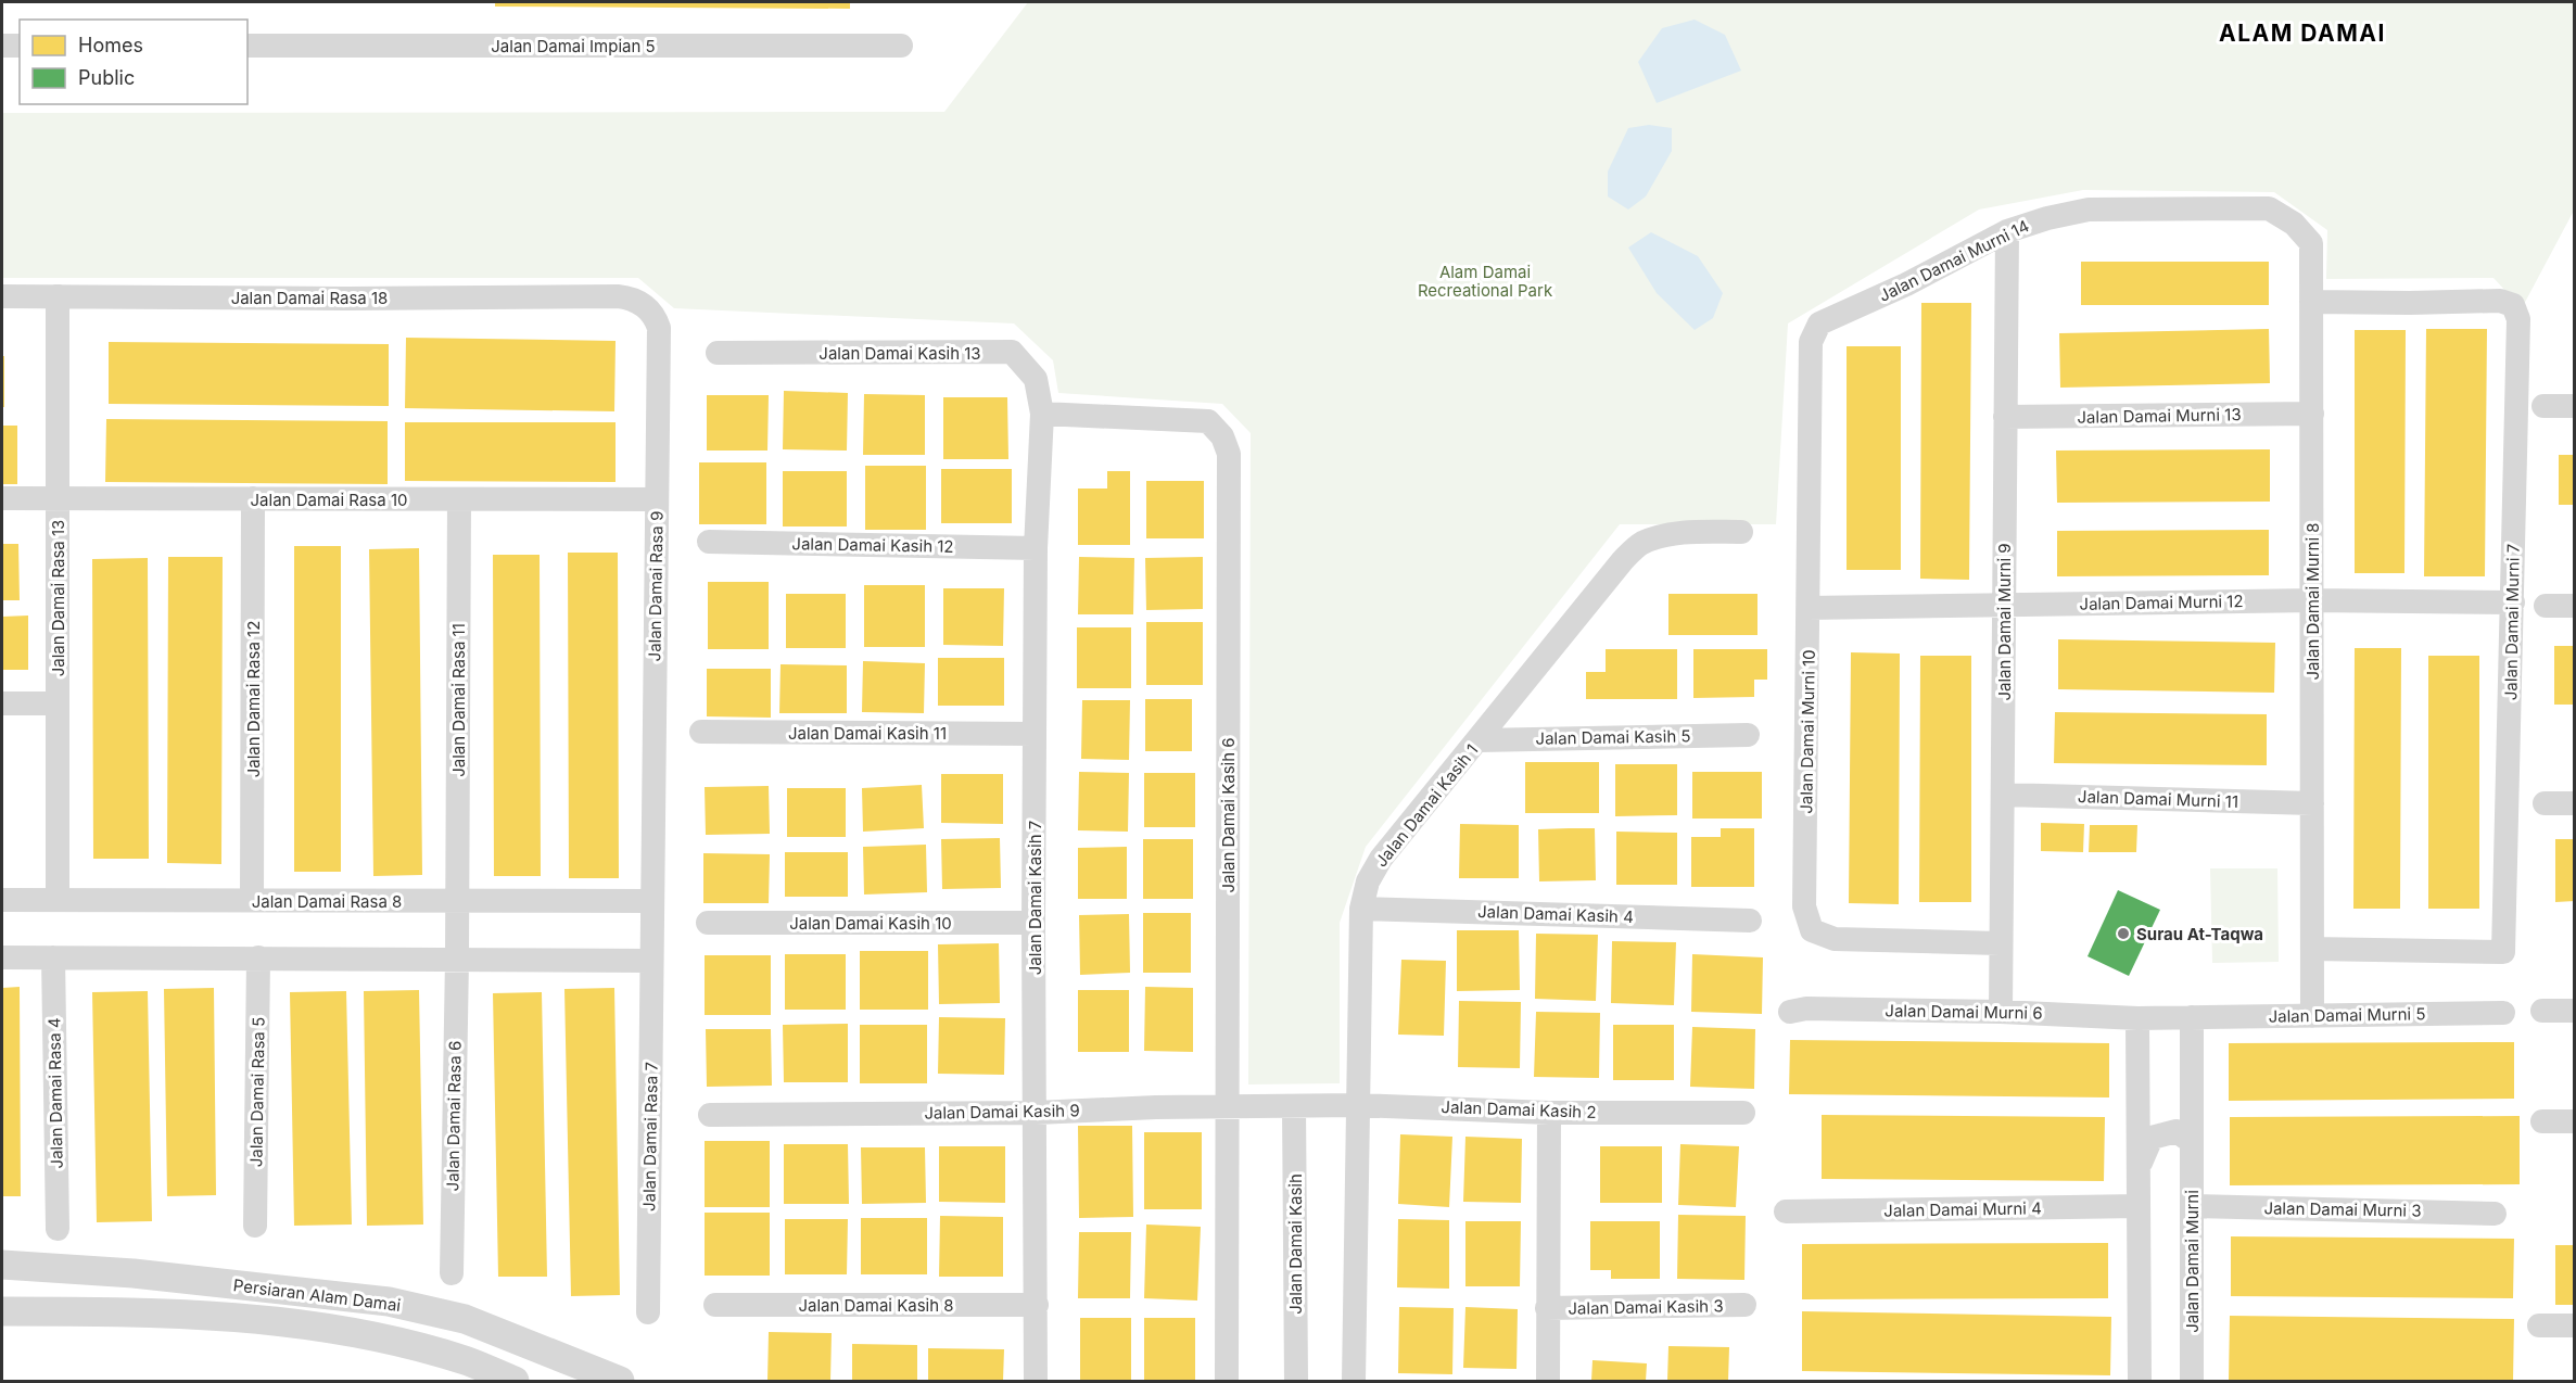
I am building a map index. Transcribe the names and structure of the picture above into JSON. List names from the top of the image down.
{
  "streets": {
    "street": [
      "Jalan Damai Impian 5",
      "Jalan Damai Murni 14",
      "Jalan Damai Rasa 18",
      "Jalan Damai Kasih 13",
      "Jalan Damai Murni 13",
      "Jalan Damai Rasa 10",
      "Jalan Damai Kasih 12",
      "Jalan Damai Rasa 9",
      "Jalan Damai Rasa 13",
      "Jalan Damai Murni 8",
      "Jalan Damai Murni 12",
      "Jalan Damai Murni 9",
      "Jalan Damai Murni 7",
      "Jalan Damai Rasa 12",
      "Jalan Damai Rasa 11",
      "Jalan Damai Murni 10",
      "Jalan Damai Kasih 11",
      "Jalan Damai Kasih 5",
      "Jalan Damai Murni 11",
      "Jalan Damai Kasih 1",
      "Jalan Damai Kasih 6",
      "Jalan Damai Kasih 7",
      "Jalan Damai Rasa 8",
      "Jalan Damai Kasih 4",
      "Jalan Damai Kasih 10",
      "Jalan Damai Murni 6",
      "Jalan Damai Murni 5",
      "Jalan Damai Rasa 5",
      "Jalan Damai Rasa 4",
      "Jalan Damai Kasih 2",
      "Jalan Damai Kasih 9",
      "Jalan Damai Rasa 6",
      "Jalan Damai Rasa 7",
      "Jalan Damai Murni 4",
      "Jalan Damai Murni 3",
      "Jalan Damai Kasih",
      "Jalan Damai Murni",
      "Persiaran Alam Damai",
      "Jalan Damai Kasih 8",
      "Jalan Damai Kasih 3"
    ]
  },
  "crossings": [
    ["Jalan Damai Murni 14", "Jalan Damai Murni 8"],
    ["Jalan Damai Murni 14", "Jalan Damai Murni 9"],
    ["Jalan Damai Murni 14", "Jalan Damai Murni 10"],
    ["Jalan Damai Rasa 18", "Jalan Damai Rasa 9"],
    ["Jalan Damai Rasa 18", "Jalan Damai Rasa 13"],
    ["Jalan Damai Kasih 13", "Jalan Damai Kasih 6"],
    ["Jalan Damai Kasih 13", "Jalan Damai Kasih 7"],
    ["Jalan Damai Murni 13", "Jalan Damai Murni 8"],
    ["Jalan Damai Murni 13", "Jalan Damai Murni 9"],
    ["Jalan Damai Rasa 10", "Jalan Damai Rasa 9"],
    ["Jalan Damai Rasa 10", "Jalan Damai Rasa 13"],
    ["Jalan Damai Rasa 10", "Jalan Damai Rasa 12"],
    ["Jalan Damai Rasa 10", "Jalan Damai Rasa 11"],
    ["Jalan Damai Kasih 12", "Jalan Damai Kasih 7"],
    ["Jalan Damai Rasa 9", "Jalan Damai Rasa 8"],
    ["Jalan Damai Rasa 9", "Jalan Damai Rasa 7"],
    ["Jalan Damai Rasa 13", "Jalan Damai Rasa 8"],
    ["Jalan Damai Murni 8", "Jalan Damai Murni 12"],
    ["Jalan Damai Murni 8", "Jalan Damai Murni 7"],
    ["Jalan Damai Murni 8", "Jalan Damai Murni 11"],
    ["Jalan Damai Murni 8", "Jalan Damai Murni 5"],
    ["Jalan Damai Murni 12", "Jalan Damai Murni 9"],
    ["Jalan Damai Murni 12", "Jalan Damai Murni 7"],
    ["Jalan Damai Murni 12", "Jalan Damai Murni 10"],
    ["Jalan Damai Murni 9", "Jalan Damai Murni 10"],
    ["Jalan Damai Murni 9", "Jalan Damai Murni 11"],
    ["Jalan Damai Murni 9", "Jalan Damai Murni 6"],
    ["Jalan Damai Rasa 12", "Jalan Damai Rasa 8"],
    ["Jalan Damai Rasa 11", "Jalan Damai Rasa 8"],
    ["Jalan Damai Rasa 11", "Jalan Damai Rasa 6"],
    ["Jalan Damai Kasih 11", "Jalan Damai Kasih 7"],
    ["Jalan Damai Kasih 5", "Jalan Damai Kasih 1"],
    ["Jalan Damai Kasih 1", "Jalan Damai Kasih 4"],
    ["Jalan Damai Kasih 1", "Jalan Damai Kasih 2"],
    ["Jalan Damai Kasih 6", "Jalan Damai Kasih 7"],
    ["Jalan Damai Kasih 6", "Jalan Damai Kasih 9"],
    ["Jalan Damai Kasih 7", "Jalan Damai Kasih 10"],
    ["Jalan Damai Kasih 7", "Jalan Damai Kasih 9"],
    ["Jalan Damai Kasih 7", "Jalan Damai Kasih 8"],
    ["Jalan Damai Murni 6", "Jalan Damai Murni 5"],
    ["Jalan Damai Murni 6", "Jalan Damai Murni"],
    ["Jalan Damai Murni 5", "Jalan Damai Murni"],
    ["Jalan Damai Kasih 2", "Jalan Damai Kasih 9"],
    ["Jalan Damai Kasih 2", "Jalan Damai Kasih"],
    ["Jalan Damai Kasih 9", "Jalan Damai Kasih"],
    ["Jalan Damai Murni 3", "Jalan Damai Murni"]
  ],
  "districts": ["ALAM DAMAI"],
  "parks": ["Alam Damai Recreational Park"],
  "places": ["Surau At-Taqwa"],
  "legend": ["Homes", "Public"]
}
